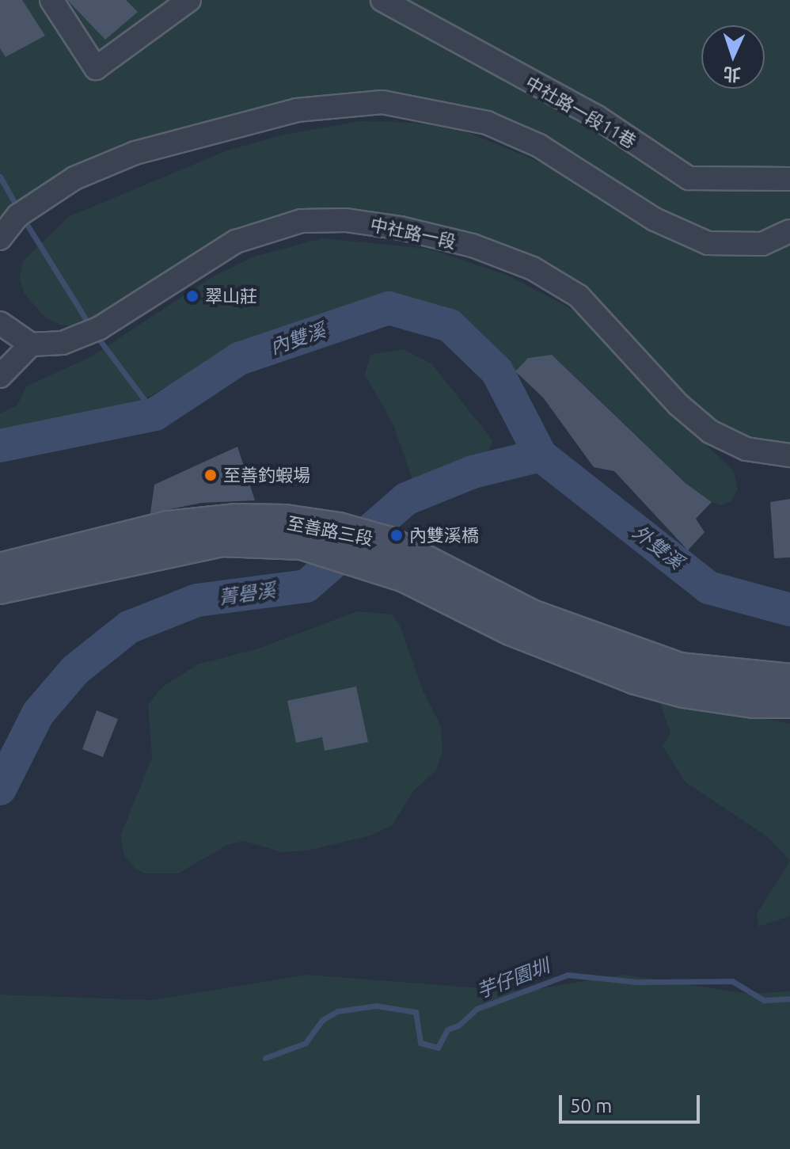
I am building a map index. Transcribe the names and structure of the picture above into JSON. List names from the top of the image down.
{
  "streets": {
    "street": ["中社路一段11巷", "中社路一段", "至善路三段"]
  },
  "water": [
    "內雙溪",
    "外雙溪",
    "菁礐溪",
    "芋仔園圳"
  ],
  "places": ["翠山莊", "至善釣蝦場", "內雙溪橋"],
  "scale_bar": "50 m",
  "north": "bottom"
}
